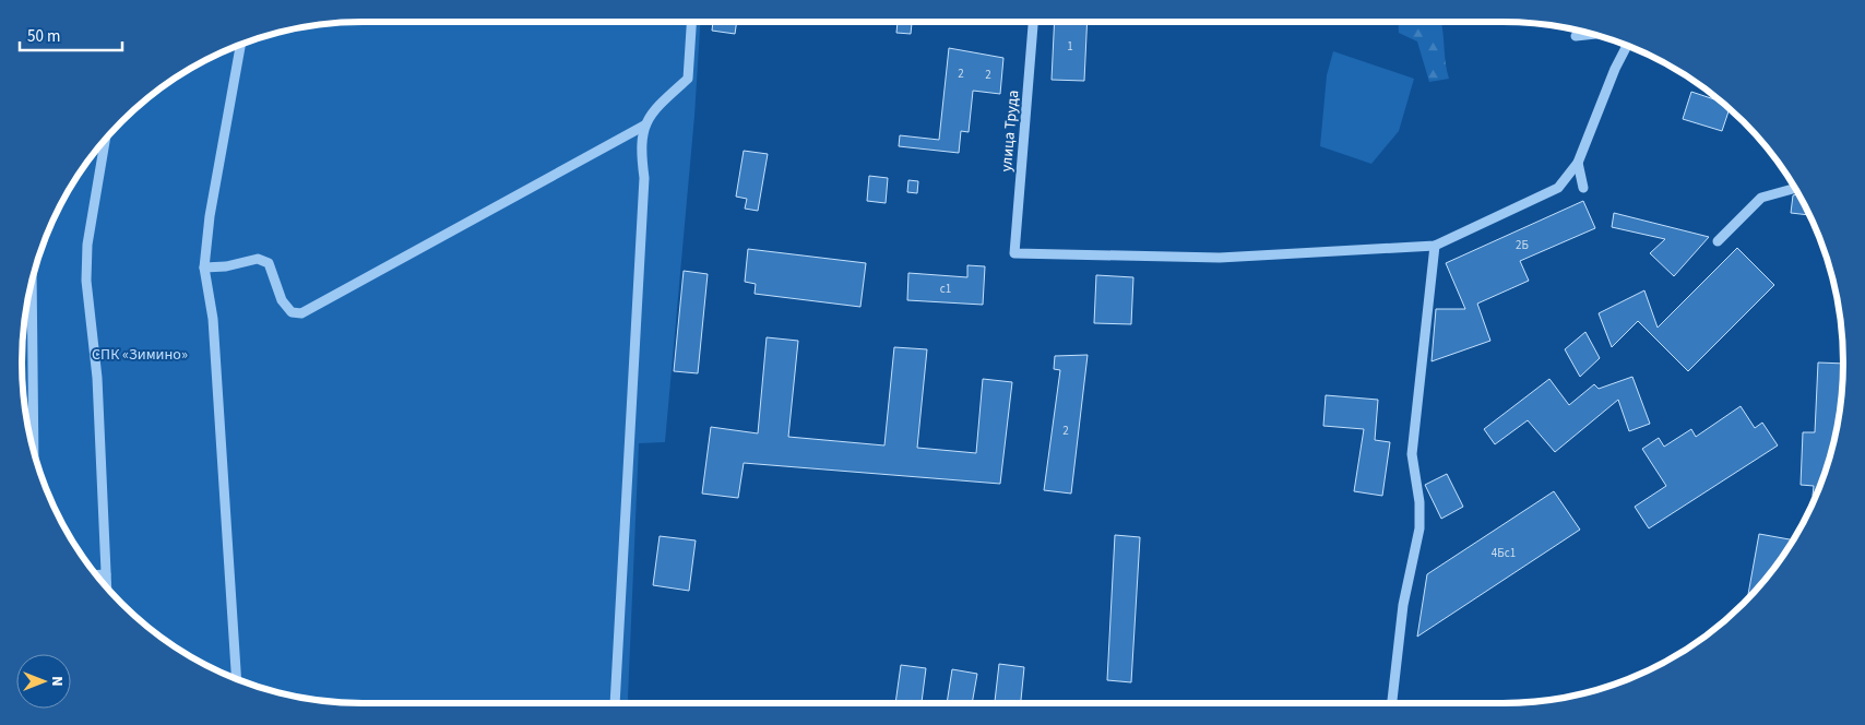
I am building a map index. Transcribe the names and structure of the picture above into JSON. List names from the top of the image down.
{
  "streets": {
    "street": ["улица Труда"]
  },
  "parks": ["СПК «Зимино»"],
  "house_numbers": [
    "1",
    "2",
    "2",
    "2Б",
    "с1",
    "2",
    "4Бс1"
  ],
  "scale_bar": "50 m",
  "north": "right"
}
